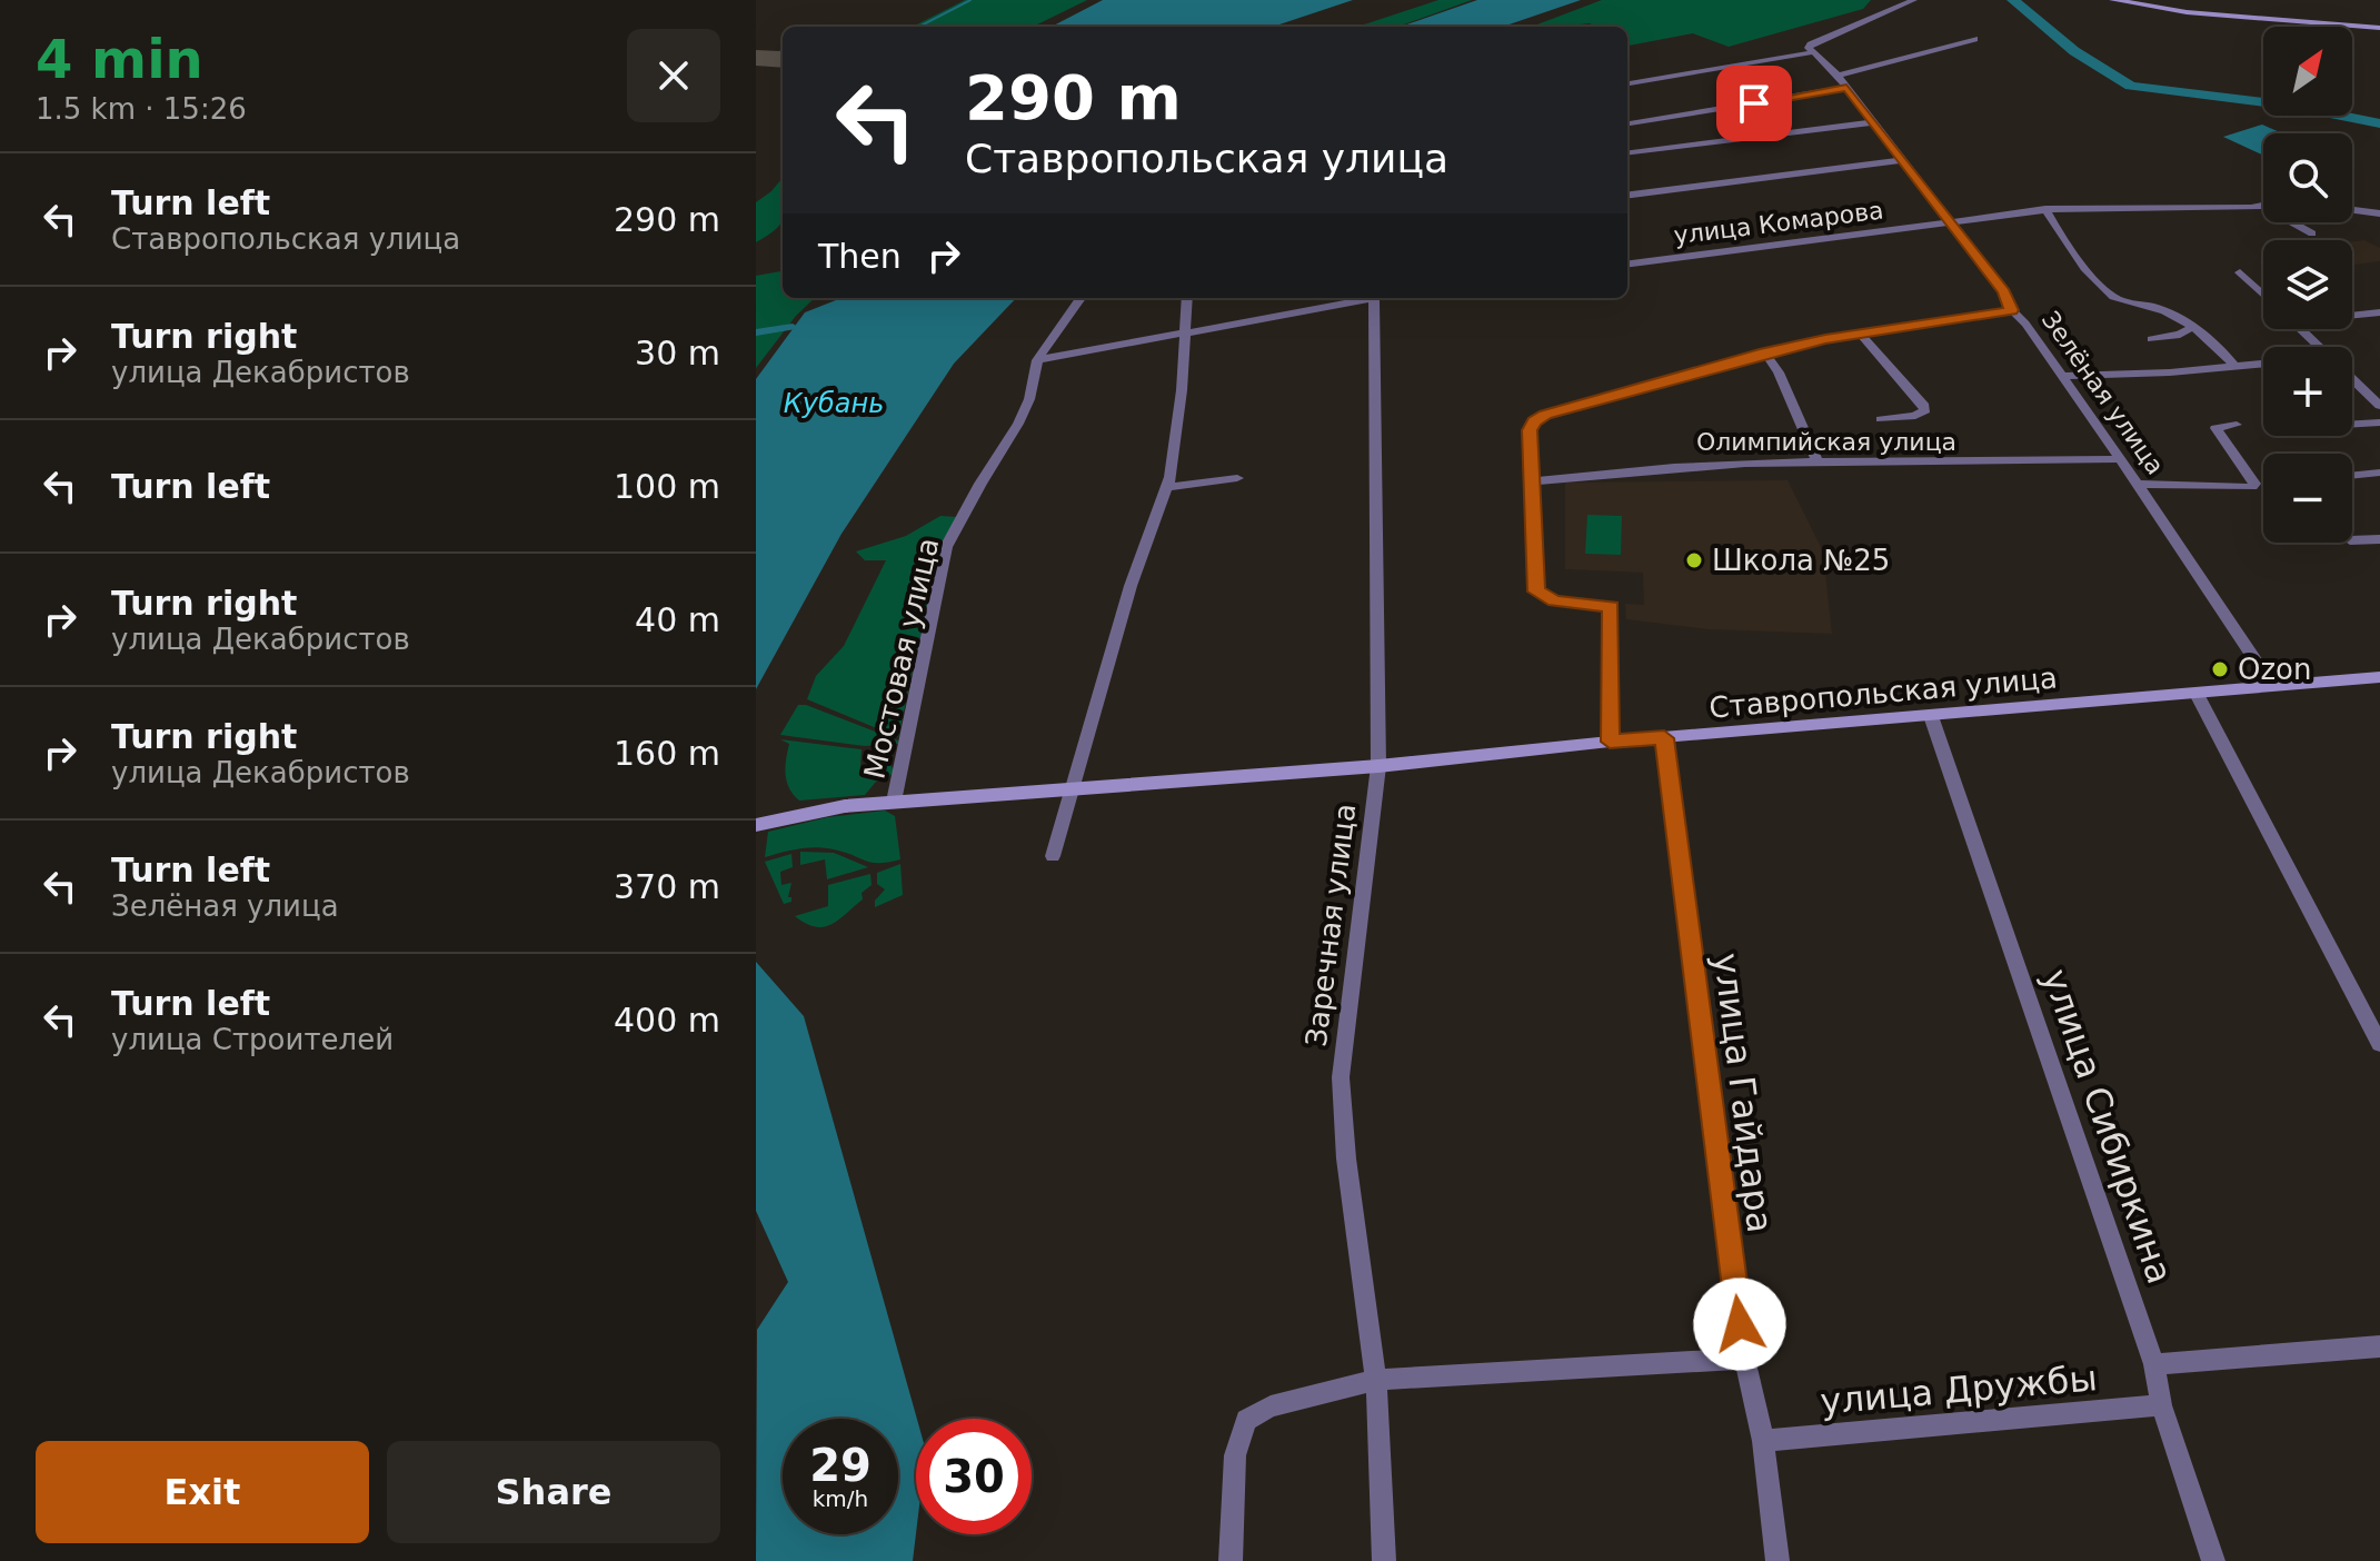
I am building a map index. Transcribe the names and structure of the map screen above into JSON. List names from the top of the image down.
{
  "streets": {
    "main road": ["Ставропольская улица"],
    "street": [
      "улица Комарова",
      "Зелёная улица",
      "Олимпийская улица",
      "Мостовая улица",
      "Заречная улица",
      "улица Гайдара",
      "улица Сибиркина",
      "улица Дружбы"
    ]
  },
  "crossings": [
    ["улица Комарова", "Зелёная улица"],
    ["Зелёная улица", "Олимпийская улица"],
    ["Зелёная улица", "Ставропольская улица"],
    ["Мостовая улица", "Ставропольская улица"],
    ["Ставропольская улица", "Заречная улица"],
    ["Ставропольская улица", "улица Гайдара"],
    ["Ставропольская улица", "улица Сибиркина"],
    ["улица Гайдара", "улица Дружбы"],
    ["улица Сибиркина", "улица Дружбы"]
  ],
  "water": ["Кубань"],
  "places": ["Школа №25", "Ozon"],
  "north": "top right",
  "page": {
    "heading": ["4 min", "1.5 km · 15:26"],
    "map_buttons": ["+", "−"],
    "turn": ["290 m", "Ставропольская улица"],
    "list": [
      {
        "name": "Turn left",
        "note": "Ставропольская улица",
        "value": "290 m"
      },
      {
        "name": "Turn right",
        "note": "улица Декабристов",
        "value": "30 m"
      },
      {
        "name": "Turn left",
        "value": "100 m"
      },
      {
        "name": "Turn right",
        "note": "улица Декабристов",
        "value": "40 m"
      },
      {
        "name": "Turn right",
        "note": "улица Декабристов",
        "value": "160 m"
      },
      {
        "name": "Turn left",
        "note": "Зелёная улица",
        "value": "370 m"
      },
      {
        "name": "Turn left",
        "note": "улица Строителей",
        "value": "400 m"
      }
    ],
    "then": "Then",
    "speed": "29 km/h",
    "limit": "30",
    "buttons": ["Exit", "Share"]
  }
}
